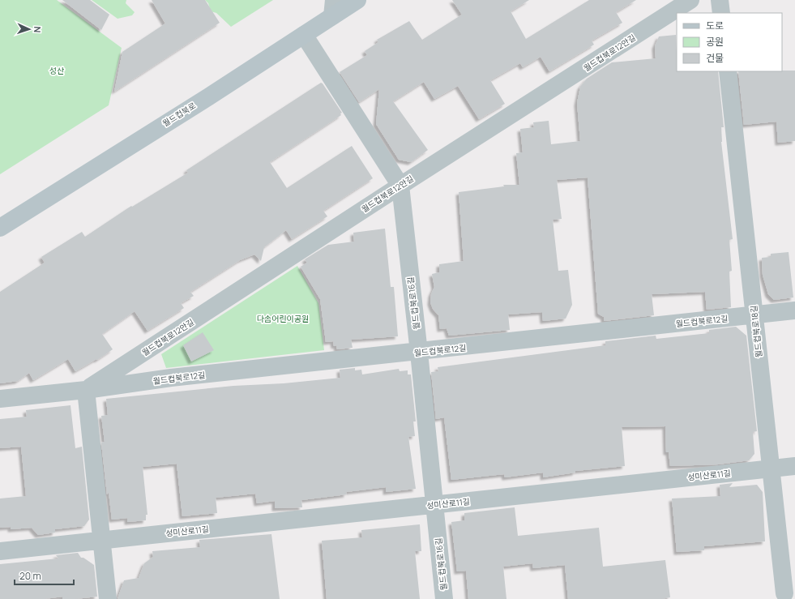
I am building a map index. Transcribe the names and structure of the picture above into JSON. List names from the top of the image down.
{
  "streets": {
    "main road": ["월드컵북로"],
    "street": [
      "월드컵북로12안길",
      "월드컵북로16길",
      "월드컵북로12길",
      "월드컵북로18길",
      "성미산로11길"
    ]
  },
  "crossings": [
    ["월드컵북로12안길", "월드컵북로16길"],
    ["월드컵북로12안길", "월드컵북로12길"],
    ["월드컵북로", "월드컵북로16길"],
    ["월드컵북로16길", "월드컵북로12길"],
    ["월드컵북로16길", "성미산로11길"],
    ["월드컵북로12길", "월드컵북로18길"],
    ["월드컵북로18길", "성미산로11길"]
  ],
  "parks": ["성산", "다솜어린이공원"],
  "legend": ["도로", "공원", "건물"],
  "scale_bar": "20 m",
  "north": "right"
}
